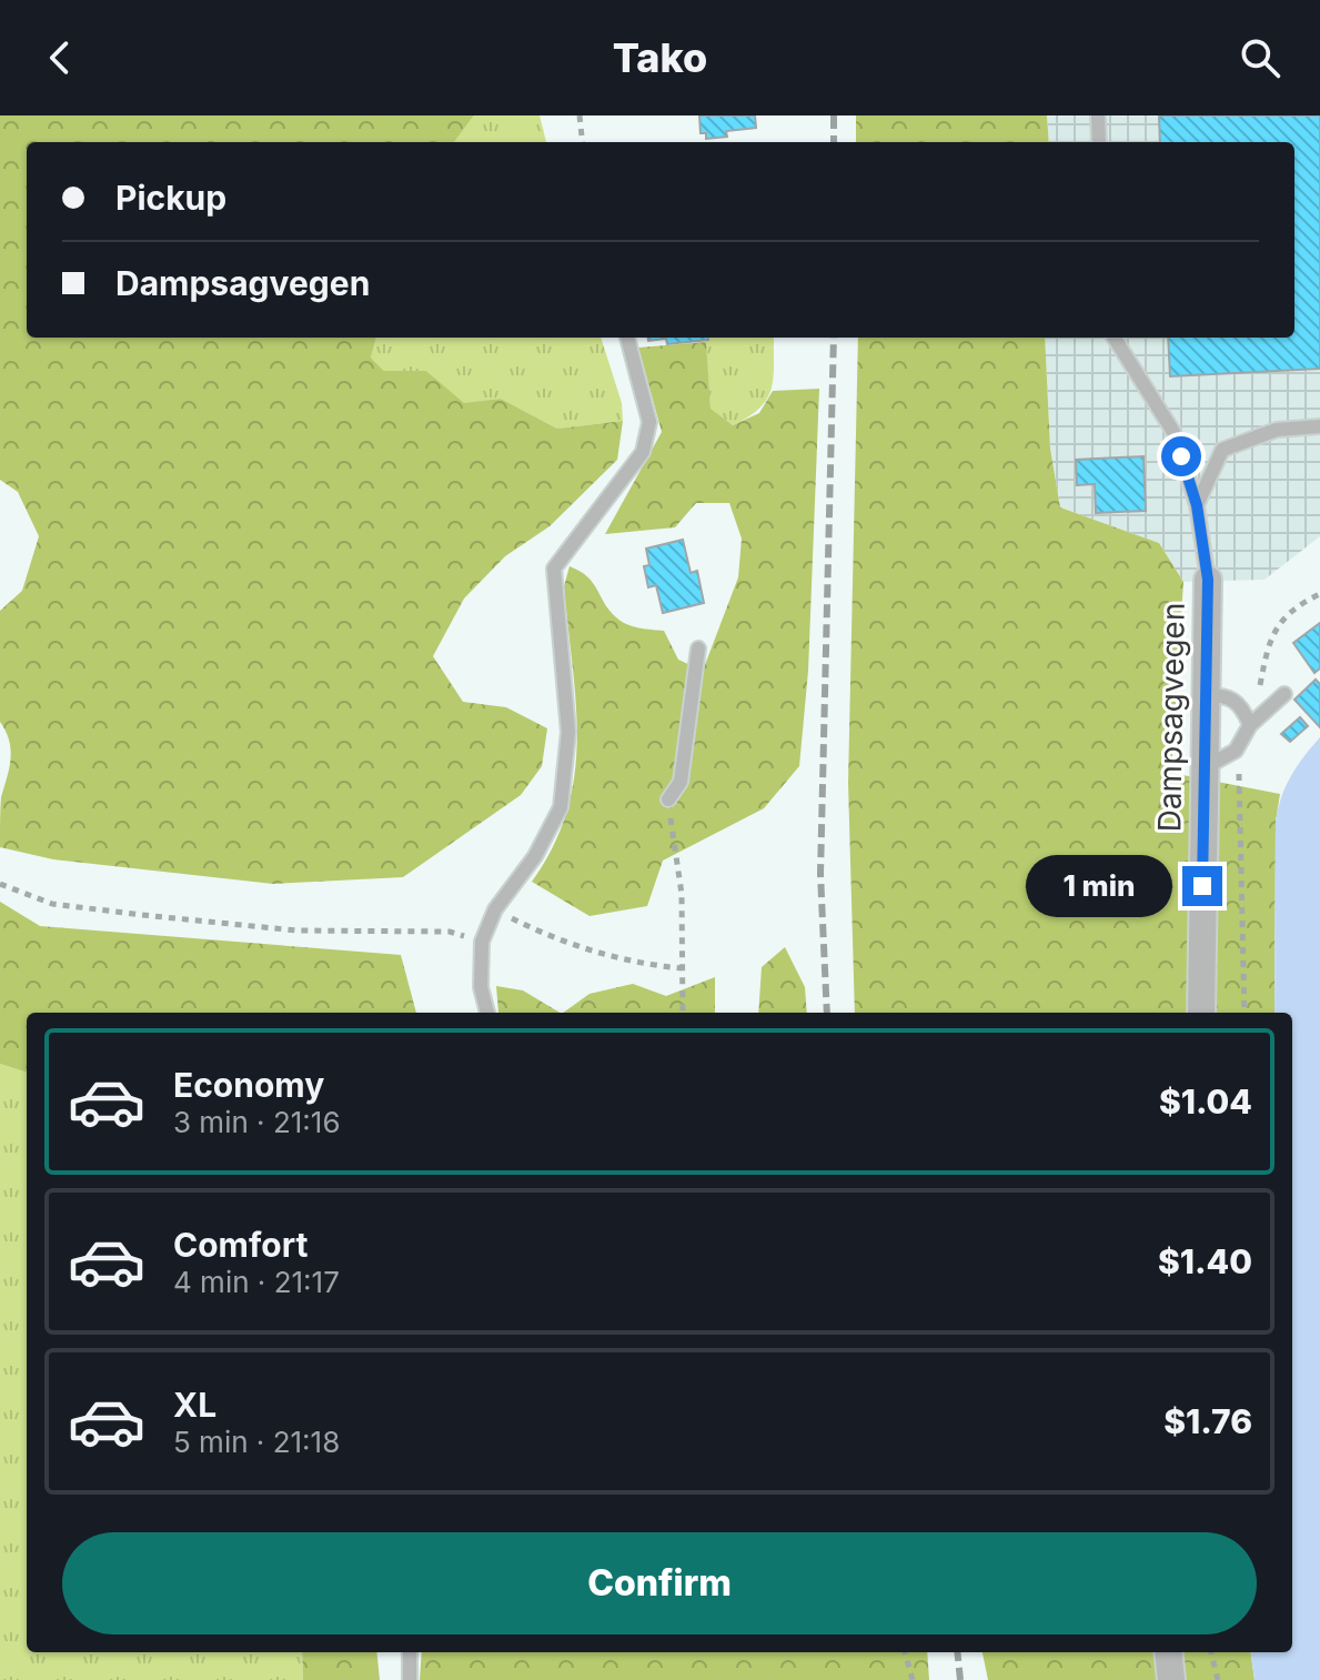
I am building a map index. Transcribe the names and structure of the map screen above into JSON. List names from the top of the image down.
{
  "streets": {
    "street": ["Dampsagvegen"]
  },
  "page": {
    "header": "Tako",
    "banner": ["Pickup", "Dampsagvegen"],
    "bubble": "1 min",
    "list": [
      {
        "name": "Economy",
        "note": "3 min · 21:16",
        "value": "$1.04"
      },
      {
        "name": "Comfort",
        "note": "4 min · 21:17",
        "value": "$1.40"
      },
      {
        "name": "XL",
        "note": "5 min · 21:18",
        "value": "$1.76"
      }
    ],
    "buttons": "Confirm"
  }
}
